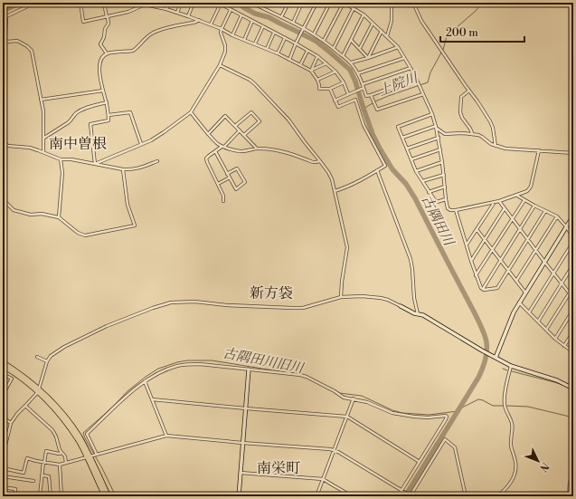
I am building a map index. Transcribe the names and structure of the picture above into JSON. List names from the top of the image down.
{
  "districts": ["南中曽根", "新方袋", "南栄町"],
  "water": ["上院川", "古隅田川", "古隅田川旧川"],
  "scale_bar": "200 m",
  "north": "bottom right"
}
